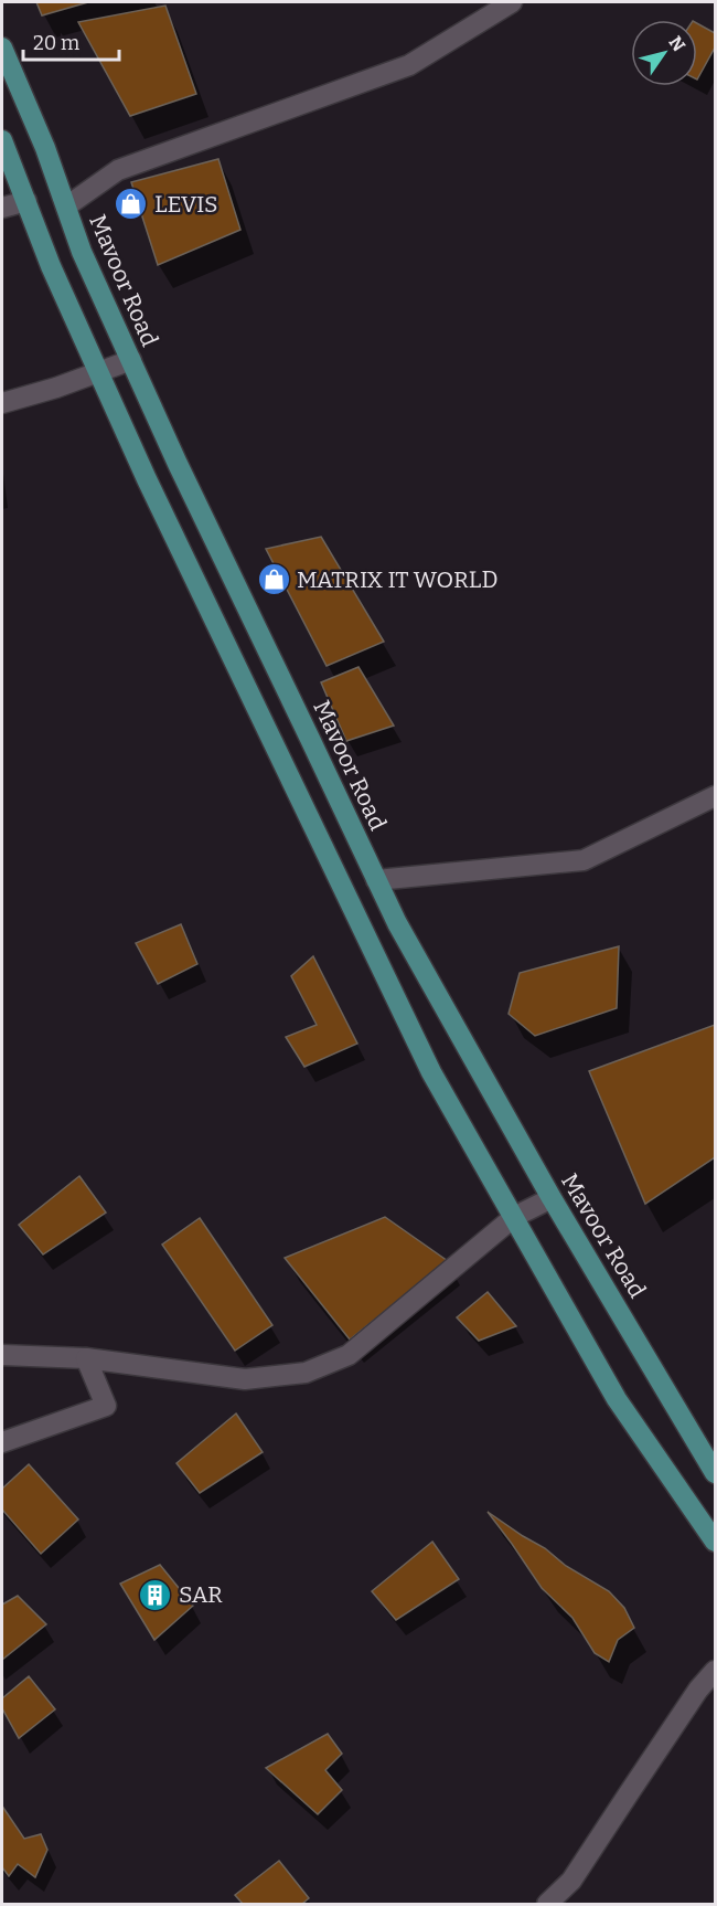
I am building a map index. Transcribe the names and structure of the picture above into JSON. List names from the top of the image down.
{
  "streets": {
    "main road": ["Mavoor Road"]
  },
  "places": {
    "shop": ["LEVIS", "MATRIX IT WORLD"],
    "building": ["SAR"]
  },
  "scale_bar": "20 m",
  "north": "top right"
}
